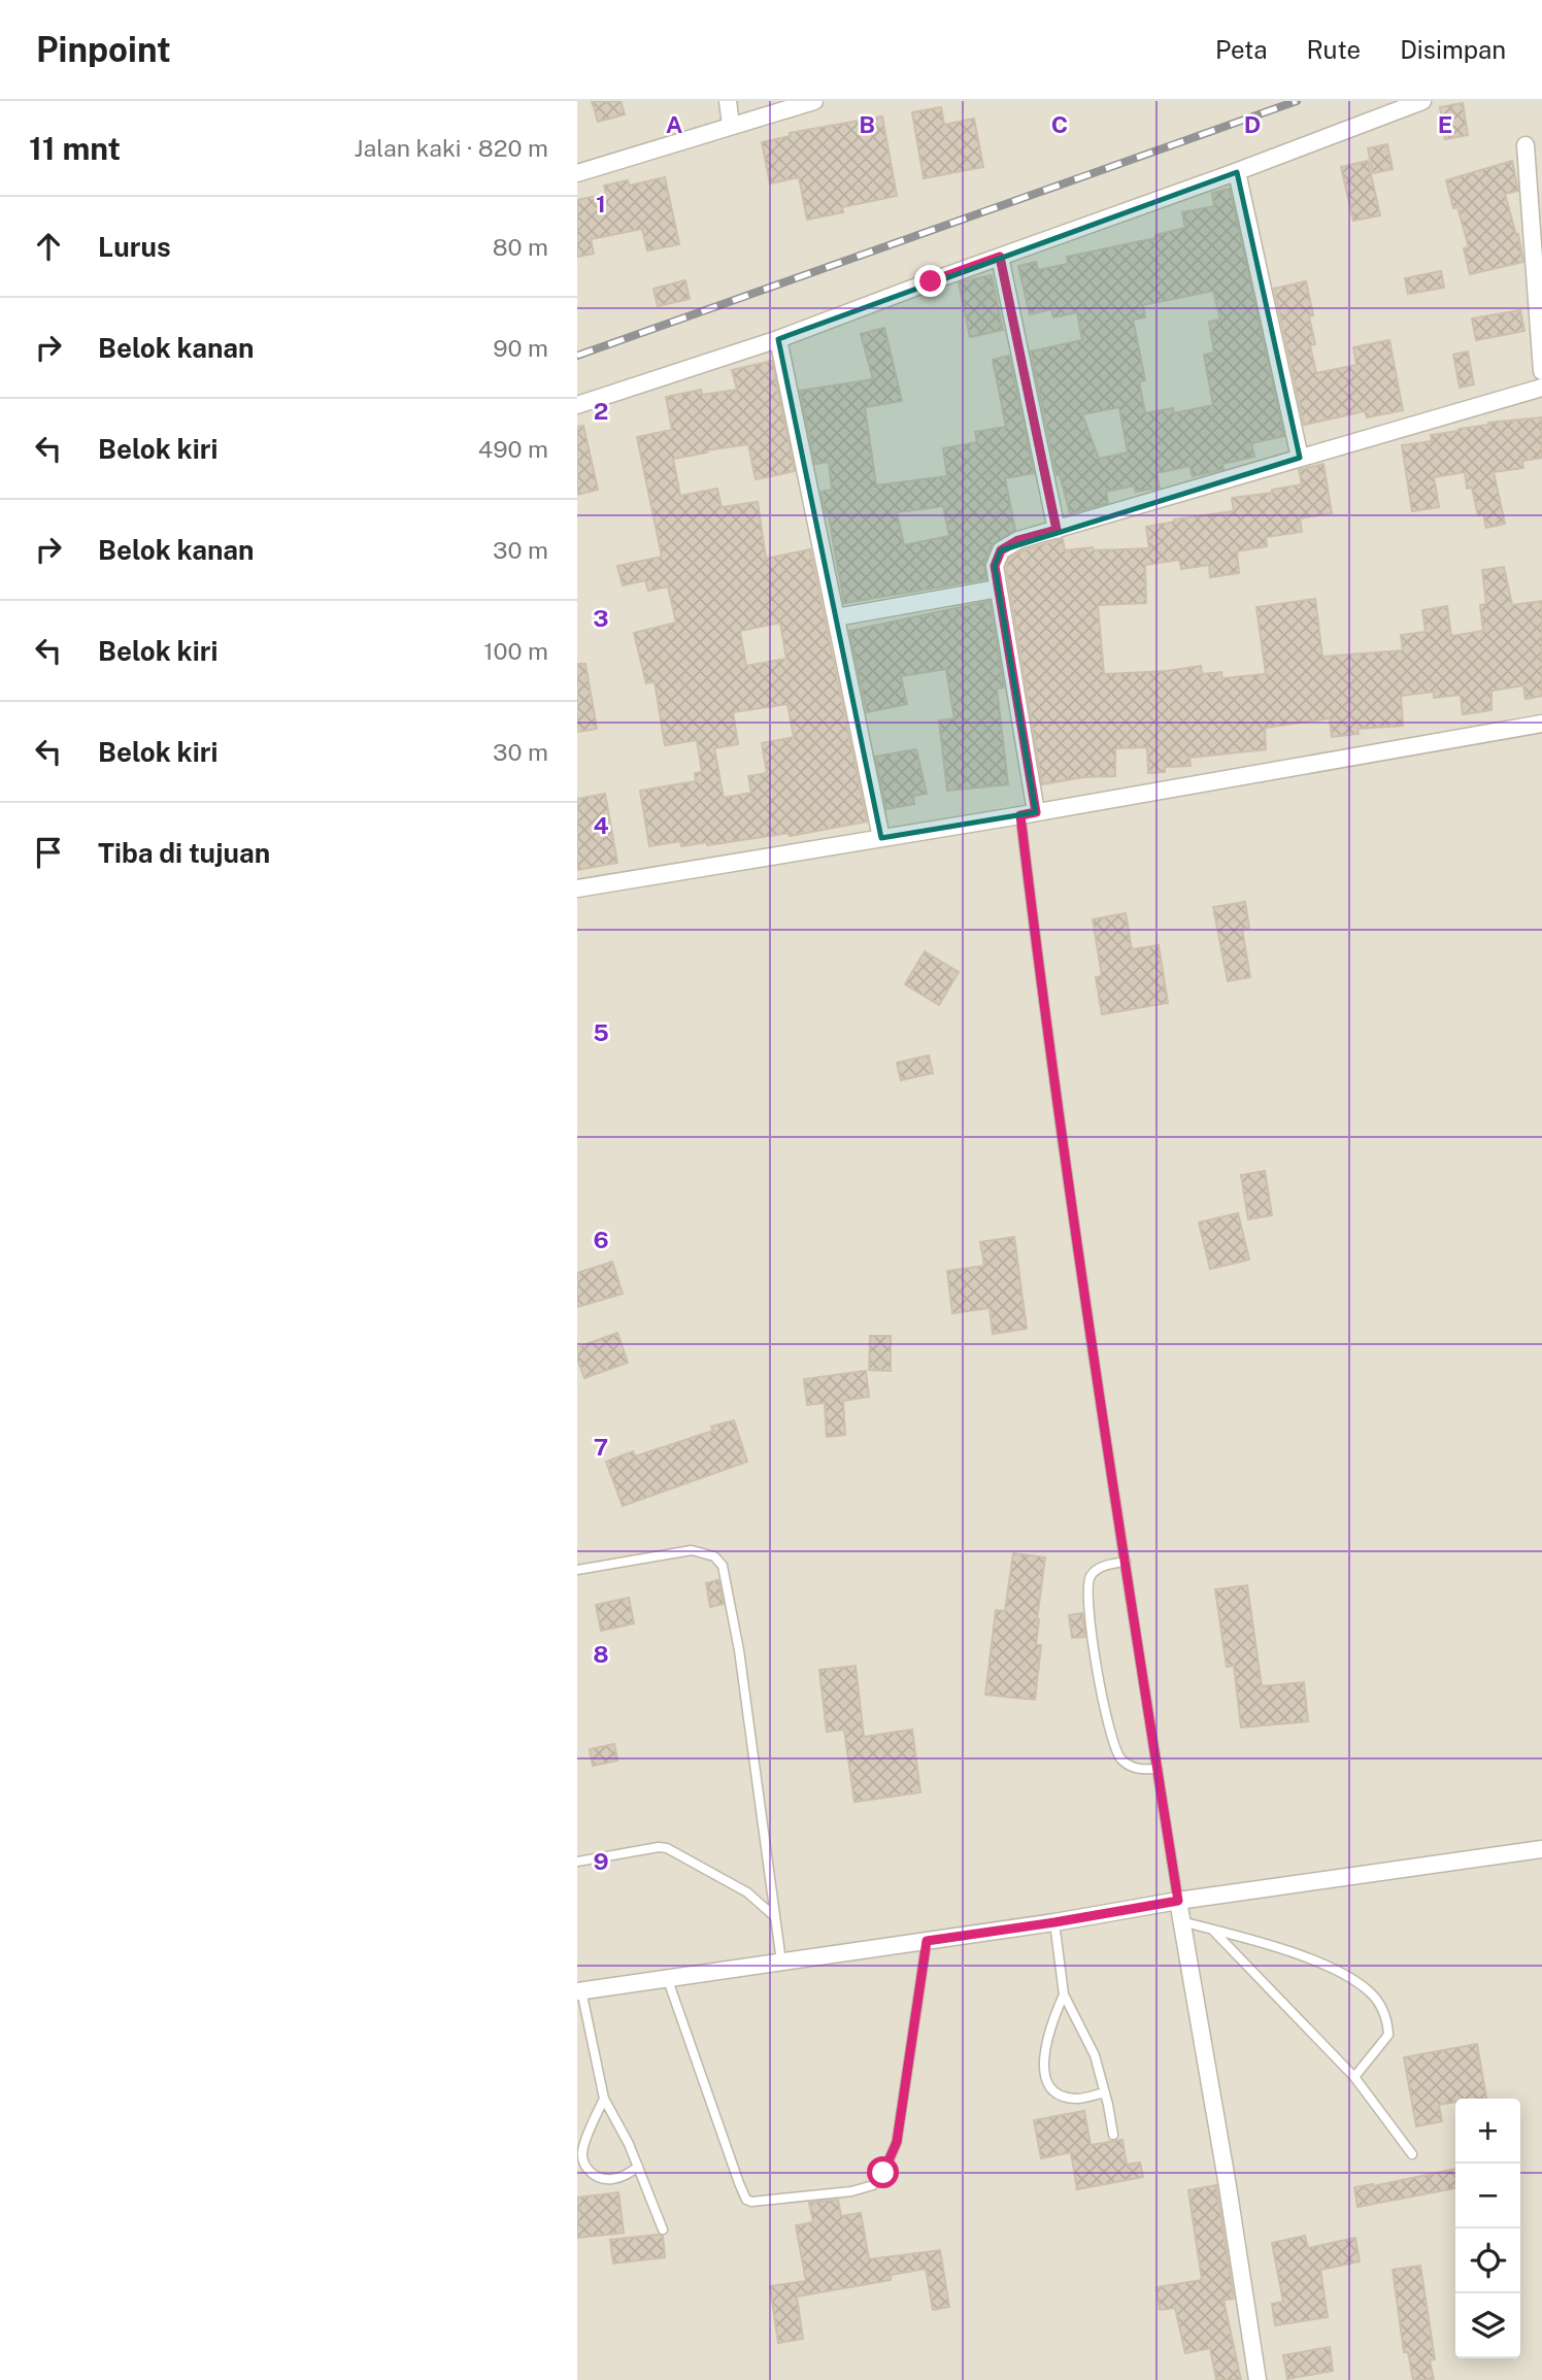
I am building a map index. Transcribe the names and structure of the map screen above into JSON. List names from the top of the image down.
{
  "page": {
    "header": "Pinpoint",
    "nav": ["Peta", "Rute", "Disimpan"],
    "heading": ["11 mnt", "Jalan kaki · 820 m"],
    "list": [
      ["Lurus", "80 m"],
      ["Belok kanan", "90 m"],
      ["Belok kiri", "490 m"],
      ["Belok kanan", "30 m"],
      ["Belok kiri", "100 m"],
      ["Belok kiri", "30 m"],
      "Tiba di tujuan"
    ],
    "map_buttons": ["+", "−"]
  },
  "grid": {
    "columns": [
      "A",
      "B",
      "C",
      "D",
      "E"
    ],
    "rows": [
      "1",
      "2",
      "3",
      "4",
      "5",
      "6",
      "7",
      "8",
      "9"
    ]
  }
}
